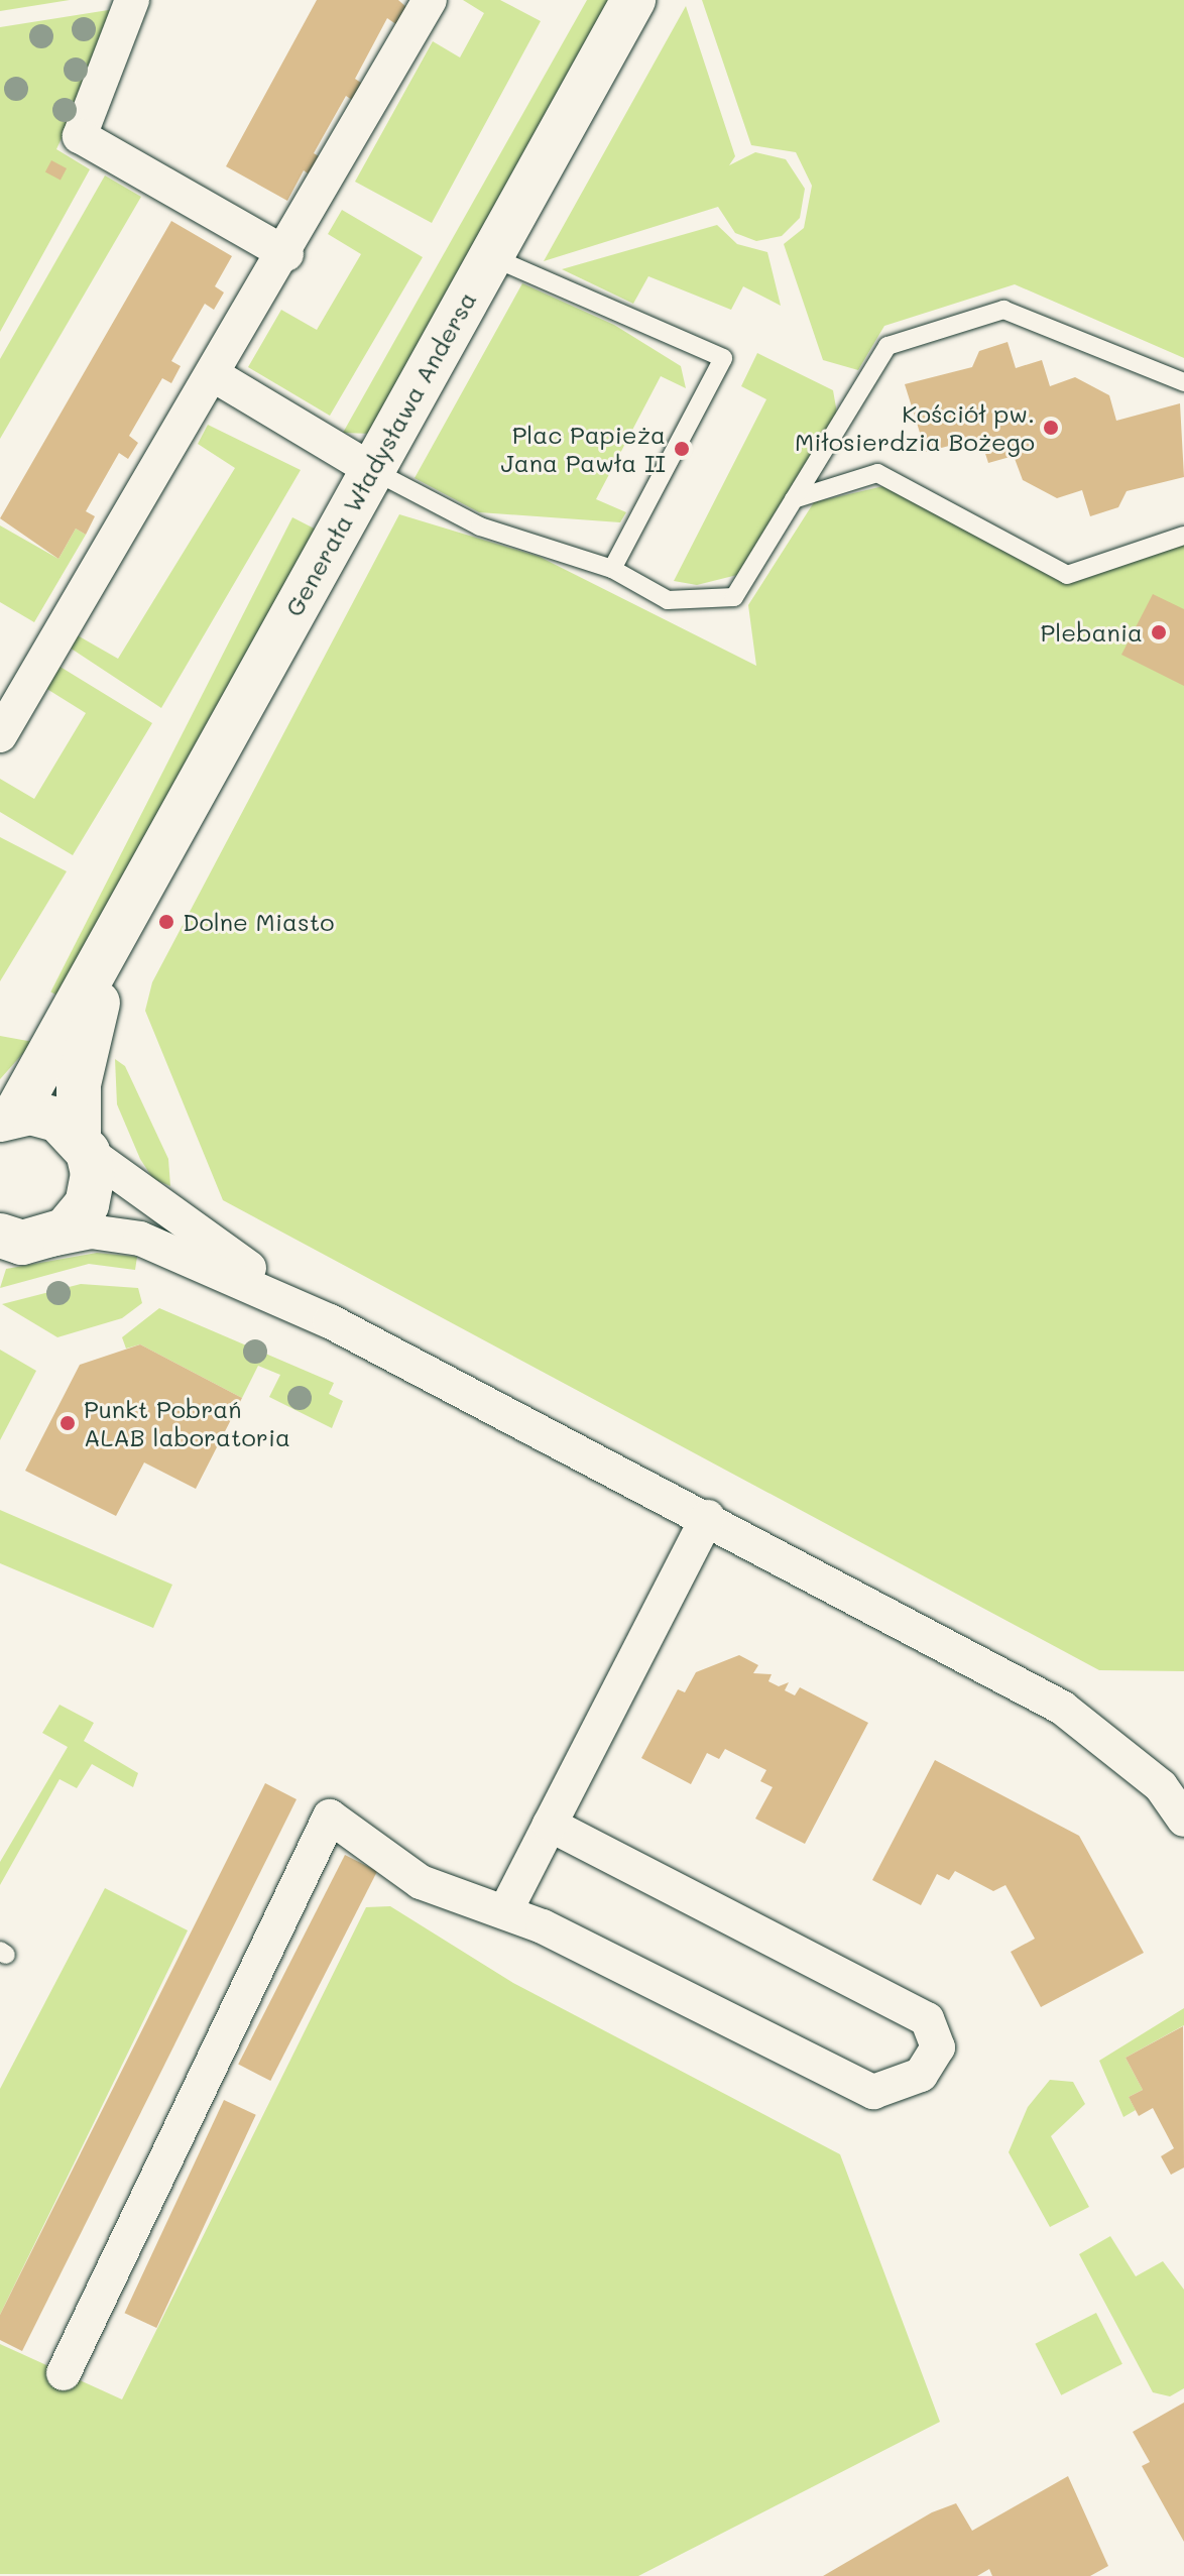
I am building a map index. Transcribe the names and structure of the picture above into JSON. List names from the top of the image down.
{
  "streets": {
    "main road": ["Generała Władysława Andersa"]
  },
  "places": [
    "Kościół pw. Miłosierdzia Bożego",
    "Plac Papieża Jana Pawła II",
    "Plebania",
    "Dolne Miasto",
    "Punkt Pobrań ALAB laboratoria"
  ]
}
